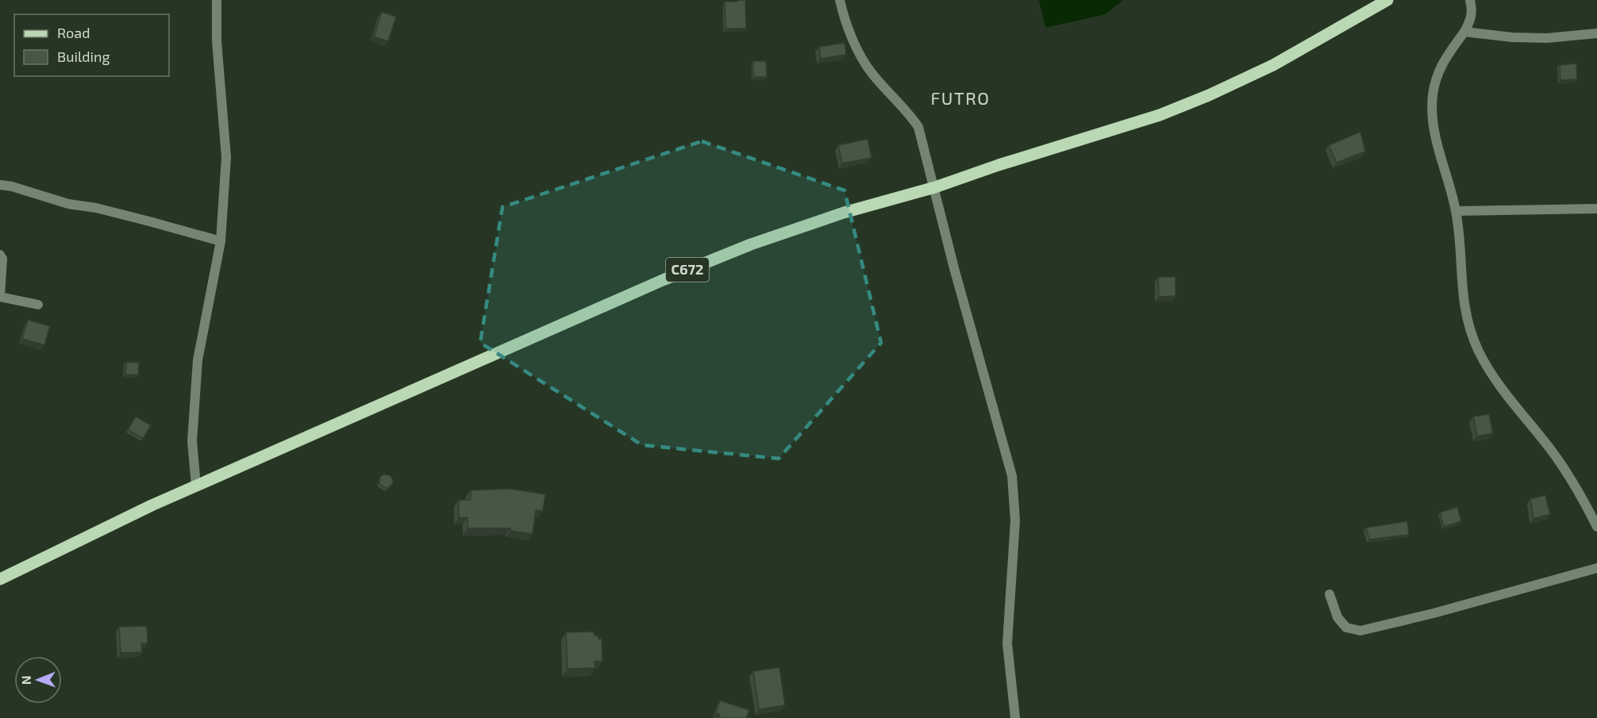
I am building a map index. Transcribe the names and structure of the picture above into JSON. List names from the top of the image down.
{
  "streets": {
    "main road": ["C672"]
  },
  "districts": ["FUTRO"],
  "legend": ["Road", "Building"],
  "north": "left"
}
